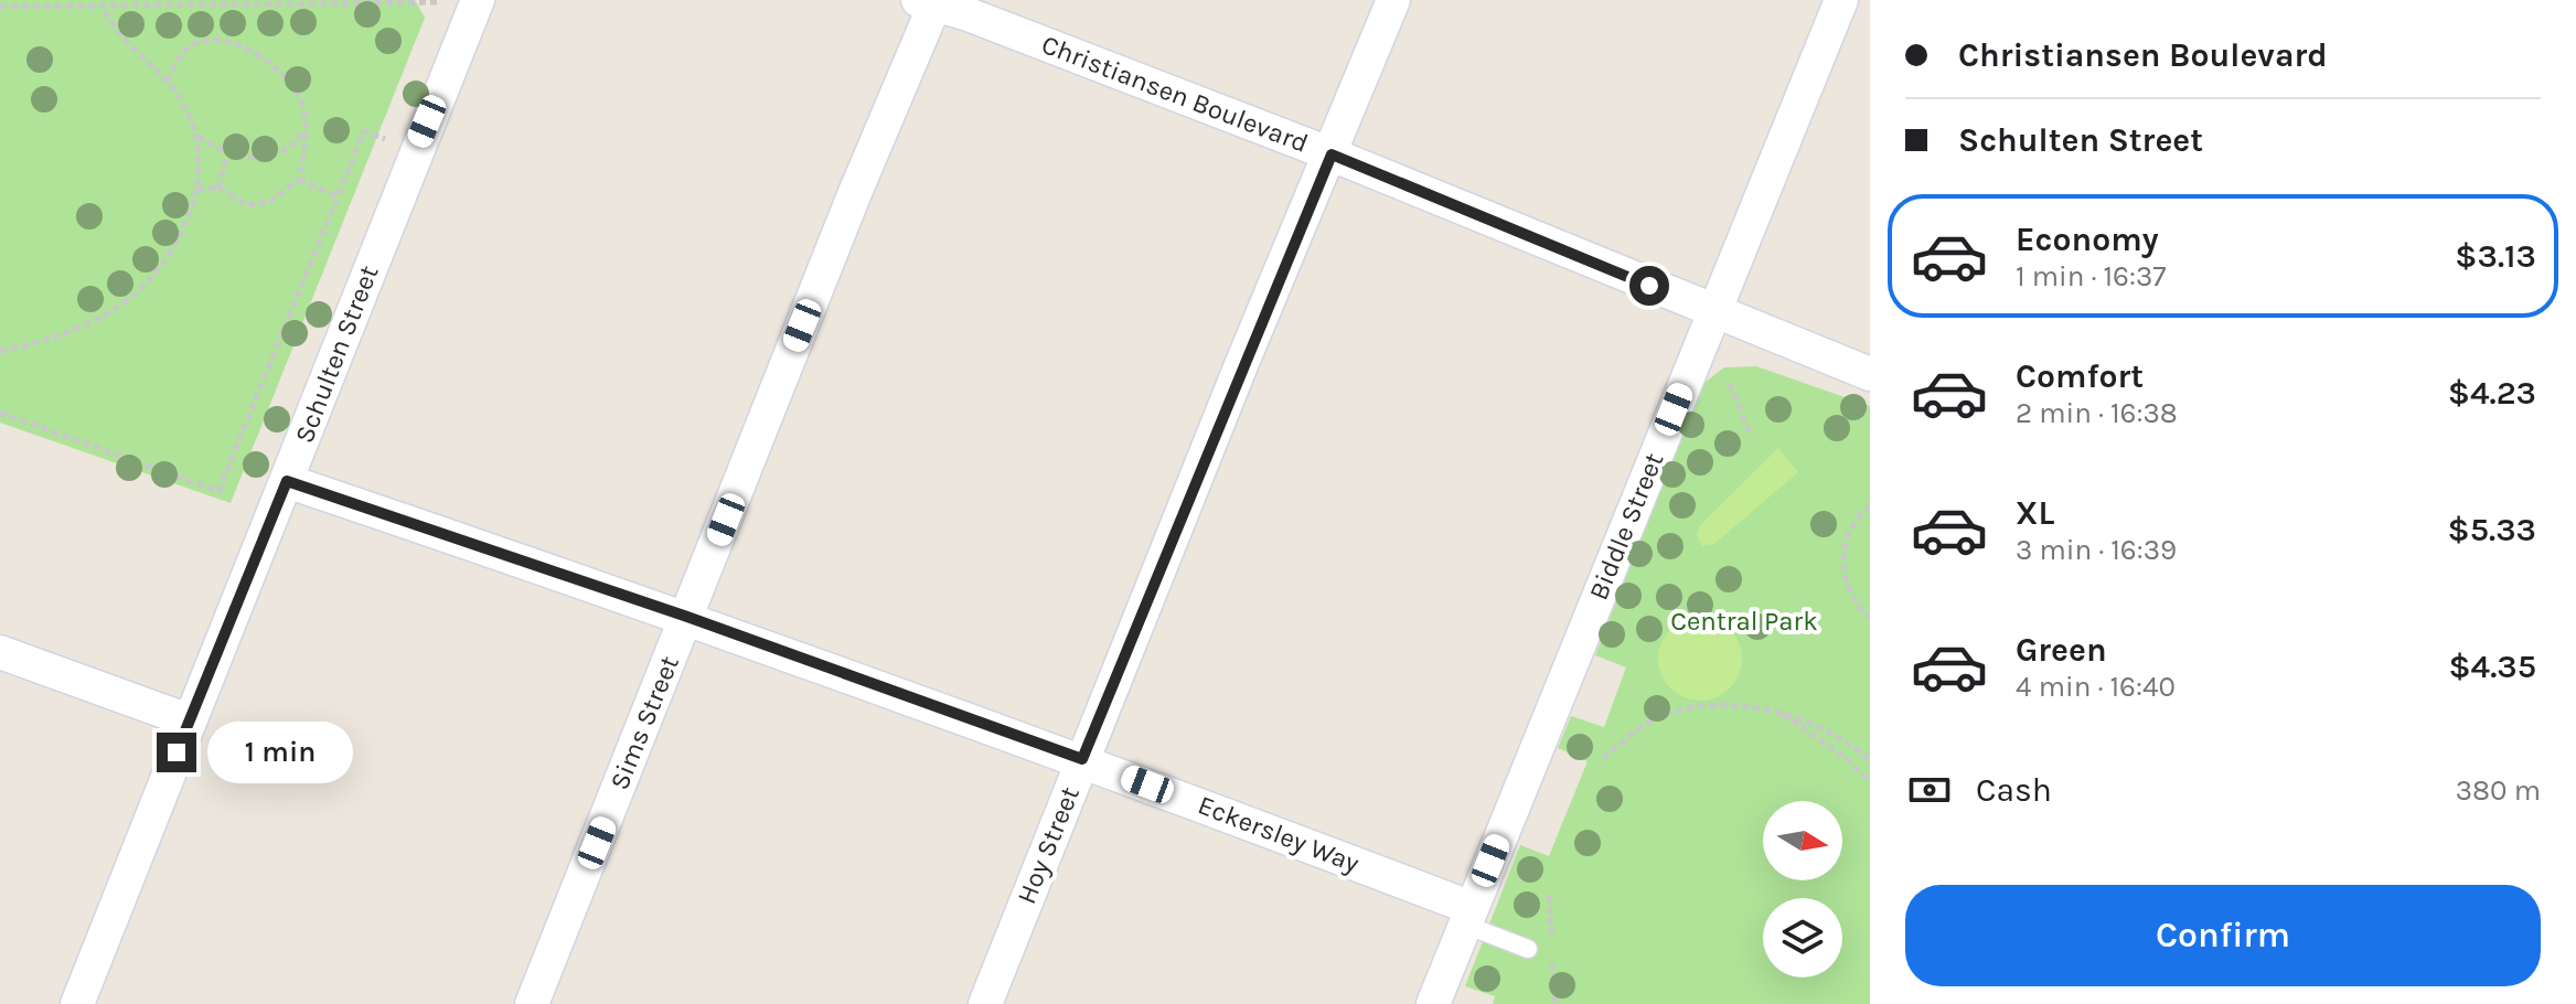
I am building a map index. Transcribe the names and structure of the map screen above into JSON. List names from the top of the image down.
{
  "streets": {
    "street": [
      "Christiansen Boulevard",
      "Schulten Street",
      "Biddle Street",
      "Sims Street",
      "Eckersley Way",
      "Hoy Street"
    ]
  },
  "crossings": [
    ["Christiansen Boulevard", "Biddle Street"],
    ["Christiansen Boulevard", "Sims Street"],
    ["Christiansen Boulevard", "Hoy Street"],
    ["Schulten Street", "Eckersley Way"],
    ["Biddle Street", "Eckersley Way"],
    ["Sims Street", "Eckersley Way"],
    ["Eckersley Way", "Hoy Street"]
  ],
  "parks": ["Central Park"],
  "north": "right",
  "page": {
    "banner": ["Christiansen Boulevard", "Schulten Street"],
    "list": [
      {
        "name": "Economy",
        "note": "1 min · 16:37",
        "value": "$3.13"
      },
      {
        "name": "Comfort",
        "note": "2 min · 16:38",
        "value": "$4.23"
      },
      {
        "name": "XL",
        "note": "3 min · 16:39",
        "value": "$5.33"
      },
      {
        "name": "Green",
        "note": "4 min · 16:40",
        "value": "$4.35"
      }
    ],
    "bubble": "1 min",
    "pay": ["Cash", "380 m"],
    "buttons": "Confirm"
  }
}
